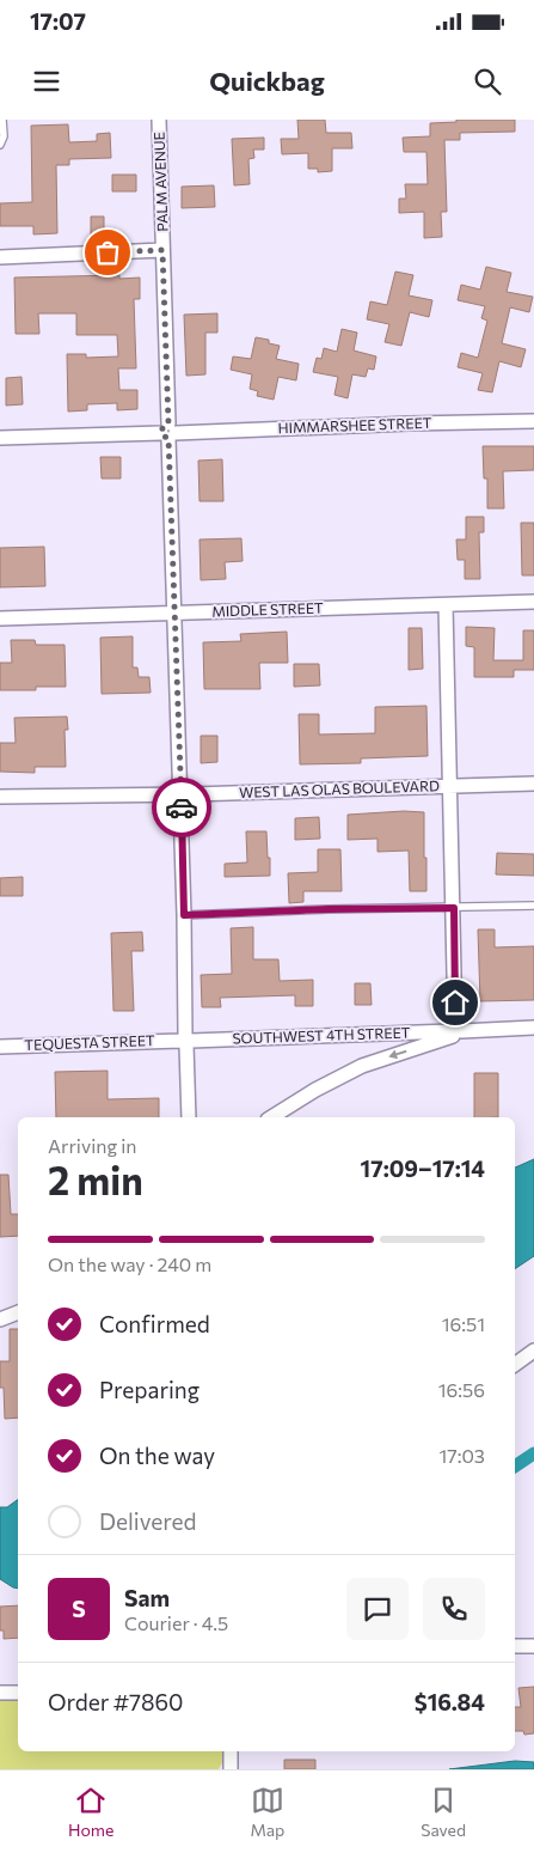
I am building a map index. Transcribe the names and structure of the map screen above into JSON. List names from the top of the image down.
{
  "streets": {
    "street": [
      "PALM AVENUE",
      "HIMMARSHEE STREET",
      "MIDDLE STREET",
      "WEST LAS OLAS BOULEVARD",
      "SOUTHWEST 4TH STREET",
      "TEQUESTA STREET"
    ]
  },
  "crossings": [
    ["PALM AVENUE", "HIMMARSHEE STREET"],
    ["PALM AVENUE", "MIDDLE STREET"],
    ["PALM AVENUE", "WEST LAS OLAS BOULEVARD"],
    ["PALM AVENUE", "SOUTHWEST 4TH STREET"],
    ["PALM AVENUE", "TEQUESTA STREET"],
    ["SOUTHWEST 4TH STREET", "TEQUESTA STREET"]
  ],
  "page": {
    "status": "17:07",
    "header": "Quickbag",
    "heading": ["2 min", "Arriving in", "17:09–17:14"],
    "panel": [
      "Sam",
      "Courier · 4.5",
      "Order #7860",
      "$16.84"
    ],
    "bar": "On the way · 240 m",
    "list": [
      ["Confirmed", "16:51"],
      ["Preparing", "16:56"],
      ["On the way", "17:03"],
      "Delivered"
    ],
    "round": "S",
    "tabs": ["Home", "Map", "Saved"]
  }
}
